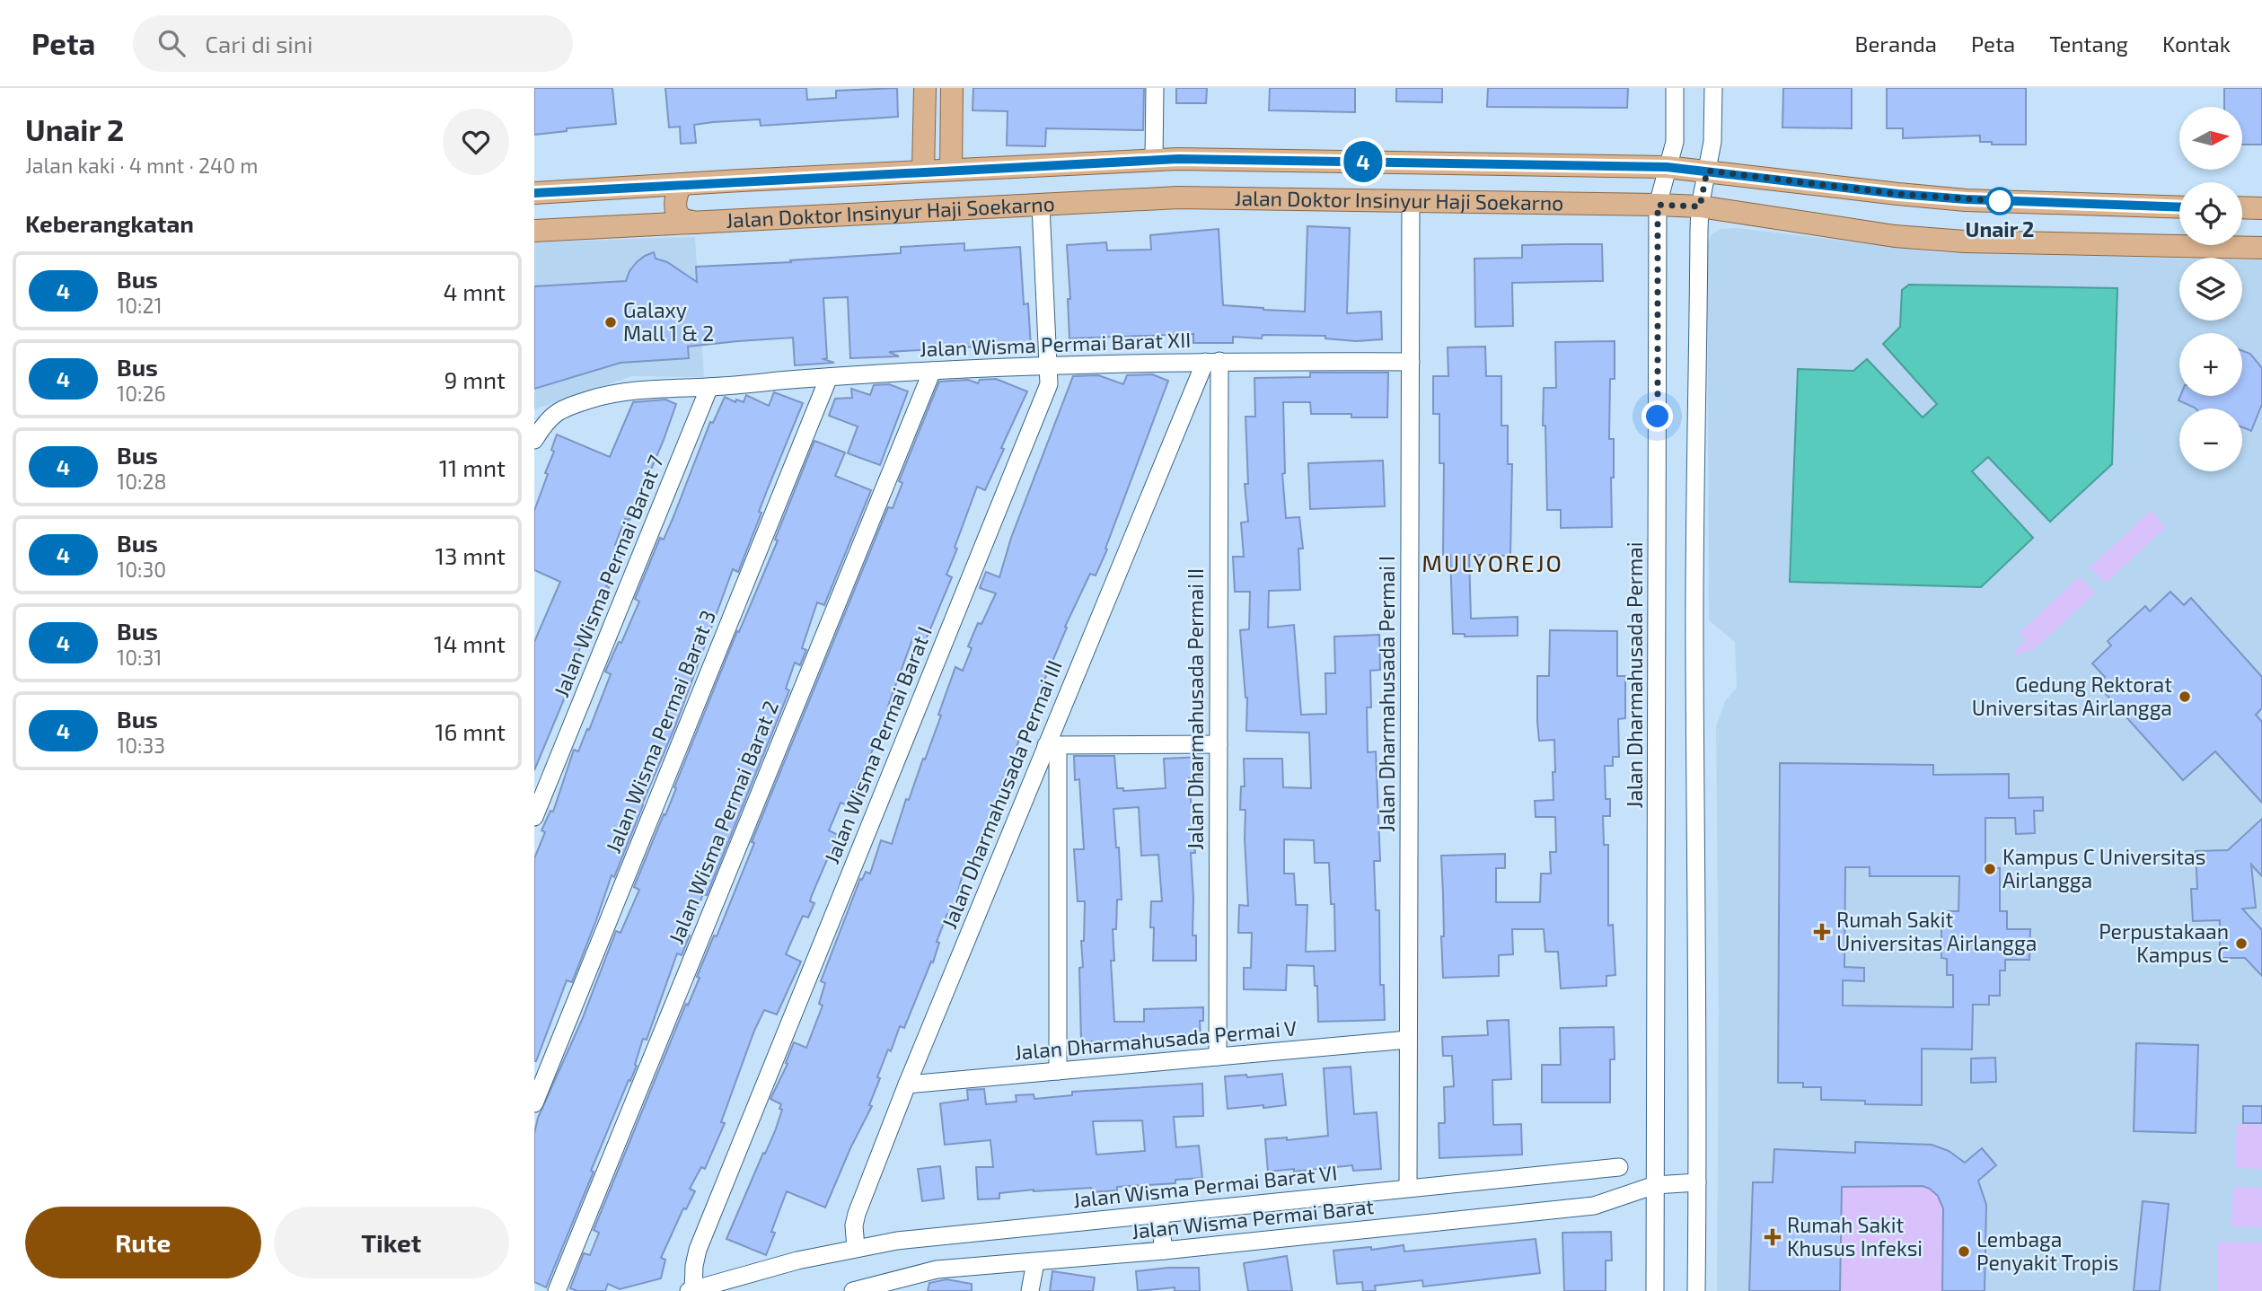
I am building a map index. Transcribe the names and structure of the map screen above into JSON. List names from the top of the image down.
{
  "streets": {
    "main road": ["Jalan Doktor Insinyur Haji Soekarno"],
    "street": [
      "Jalan Wisma Permai Barat XII",
      "Jalan Wisma Permai Barat 7",
      "Jalan Dharmahusada Permai",
      "Jalan Dharmahusada Permai I",
      "Jalan Dharmahusada Permai II",
      "Jalan Wisma Permai Barat 3",
      "Jalan Wisma Permai Barat I",
      "Jalan Dharmahusada Permai III",
      "Jalan Wisma Permai Barat 2",
      "Jalan Dharmahusada Permai V",
      "Jalan Wisma Permai Barat VI",
      "Jalan Wisma Permai Barat"
    ]
  },
  "crossings": [
    ["Jalan Doktor Insinyur Haji Soekarno", "Jalan Dharmahusada Permai"],
    ["Jalan Doktor Insinyur Haji Soekarno", "Jalan Dharmahusada Permai I"],
    ["Jalan Doktor Insinyur Haji Soekarno", "Jalan Wisma Permai Barat I"],
    ["Jalan Wisma Permai Barat XII", "Jalan Wisma Permai Barat 7"],
    ["Jalan Wisma Permai Barat XII", "Jalan Dharmahusada Permai I"],
    ["Jalan Wisma Permai Barat XII", "Jalan Dharmahusada Permai II"],
    ["Jalan Wisma Permai Barat XII", "Jalan Wisma Permai Barat 3"],
    ["Jalan Wisma Permai Barat XII", "Jalan Wisma Permai Barat I"],
    ["Jalan Wisma Permai Barat XII", "Jalan Dharmahusada Permai III"],
    ["Jalan Wisma Permai Barat XII", "Jalan Wisma Permai Barat 2"],
    ["Jalan Dharmahusada Permai", "Jalan Wisma Permai Barat"],
    ["Jalan Dharmahusada Permai I", "Jalan Dharmahusada Permai V"],
    ["Jalan Dharmahusada Permai I", "Jalan Wisma Permai Barat VI"],
    ["Jalan Dharmahusada Permai II", "Jalan Dharmahusada Permai III"],
    ["Jalan Dharmahusada Permai II", "Jalan Dharmahusada Permai V"],
    ["Jalan Wisma Permai Barat I", "Jalan Wisma Permai Barat VI"],
    ["Jalan Dharmahusada Permai III", "Jalan Dharmahusada Permai V"],
    ["Jalan Dharmahusada Permai III", "Jalan Wisma Permai Barat VI"]
  ],
  "districts": ["MULYOREJO"],
  "places": {
    "other": [
      "Unair 2",
      "Galaxy Mall 1 & 2",
      "Gedung Rektorat Universitas Airlangga",
      "Kampus C Universitas Airlangga",
      "Perpustakaan Kampus C",
      "Lembaga Penyakit Tropis"
    ],
    "health": ["Rumah Sakit Universitas Airlangga", "Rumah Sakit Khusus Infeksi"]
  },
  "lines": ["bus line 4"],
  "north": "right",
  "page": {
    "header": "Peta",
    "search": "Cari di sini",
    "nav": [
      "Beranda",
      "Peta",
      "Tentang",
      "Kontak"
    ],
    "heading": [
      ["Unair 2", "Jalan kaki · 4 mnt · 240 m"],
      "Keberangkatan"
    ],
    "on_map": "4",
    "map_buttons": ["+", "−"],
    "list": [
      {
        "mark": "4",
        "name": "Bus",
        "note": "10:21",
        "value": "4 mnt"
      },
      {
        "mark": "4",
        "name": "Bus",
        "note": "10:26",
        "value": "9 mnt"
      },
      {
        "mark": "4",
        "name": "Bus",
        "note": "10:28",
        "value": "11 mnt"
      },
      {
        "mark": "4",
        "name": "Bus",
        "note": "10:30",
        "value": "13 mnt"
      },
      {
        "mark": "4",
        "name": "Bus",
        "note": "10:31",
        "value": "14 mnt"
      },
      {
        "mark": "4",
        "name": "Bus",
        "note": "10:33",
        "value": "16 mnt"
      }
    ],
    "buttons": ["Rute", "Tiket"]
  }
}
